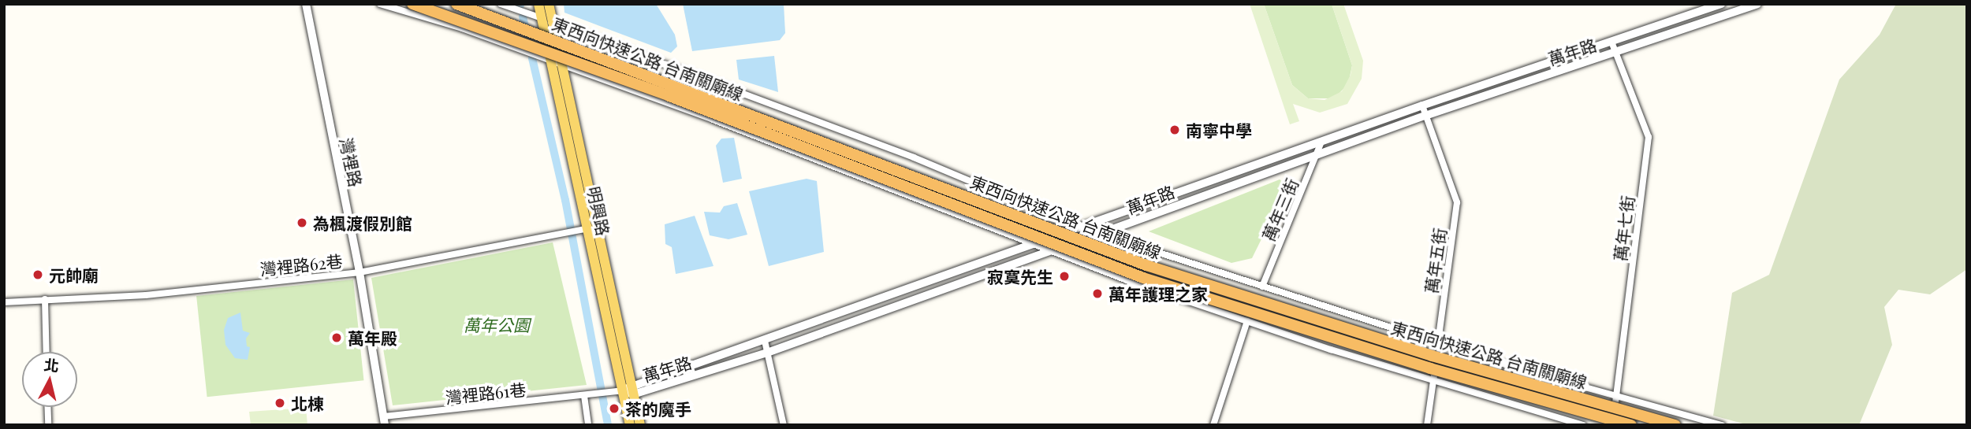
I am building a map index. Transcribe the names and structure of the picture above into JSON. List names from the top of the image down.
{
  "streets": {
    "highway": ["東西向快速公路 台南關廟線"],
    "main road": ["明興路"],
    "street": [
      "萬年路",
      "灣裡路",
      "萬年三街",
      "萬年七街",
      "萬年五街",
      "灣裡路62巷",
      "灣裡路61巷"
    ]
  },
  "crossings": [
    ["萬年路", "萬年三街"],
    ["萬年路", "明興路"],
    ["萬年路", "萬年七街"],
    ["萬年路", "萬年五街"],
    ["萬年路", "灣裡路61巷"],
    ["灣裡路", "灣裡路62巷"],
    ["灣裡路", "灣裡路61巷"],
    ["明興路", "灣裡路62巷"],
    ["明興路", "灣裡路61巷"]
  ],
  "parks": ["萬年公園"],
  "places": [
    "南寧中學",
    "為楓渡假別館",
    "元帥廟",
    "寂寞先生",
    "萬年護理之家",
    "萬年殿",
    "北棟",
    "茶的魔手"
  ],
  "north": "top"
}
